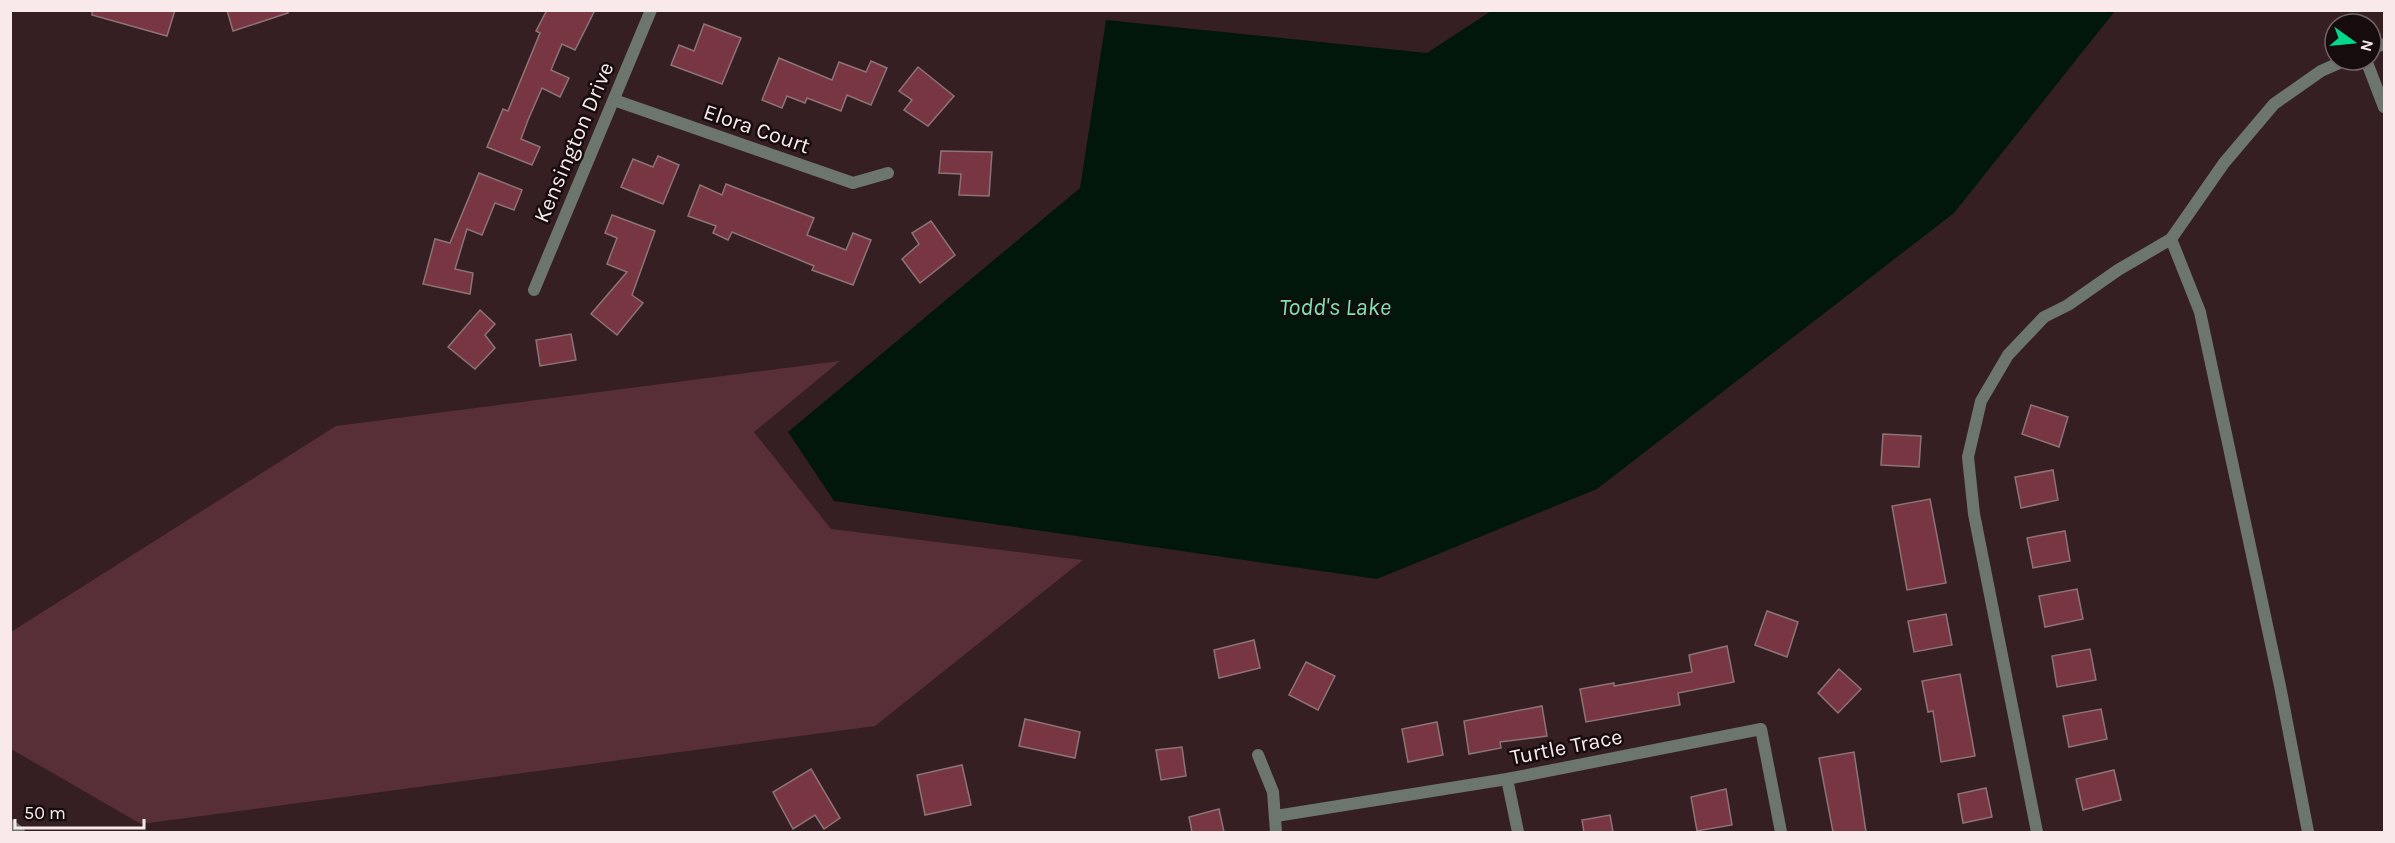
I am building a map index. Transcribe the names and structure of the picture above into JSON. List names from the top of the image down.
{
  "streets": {
    "street": ["Elora Court", "Kensington Drive", "Turtle Trace"]
  },
  "crossings": [
    ["Elora Court", "Kensington Drive"]
  ],
  "water": ["Todd's Lake"],
  "scale_bar": "50 m",
  "north": "right"
}
